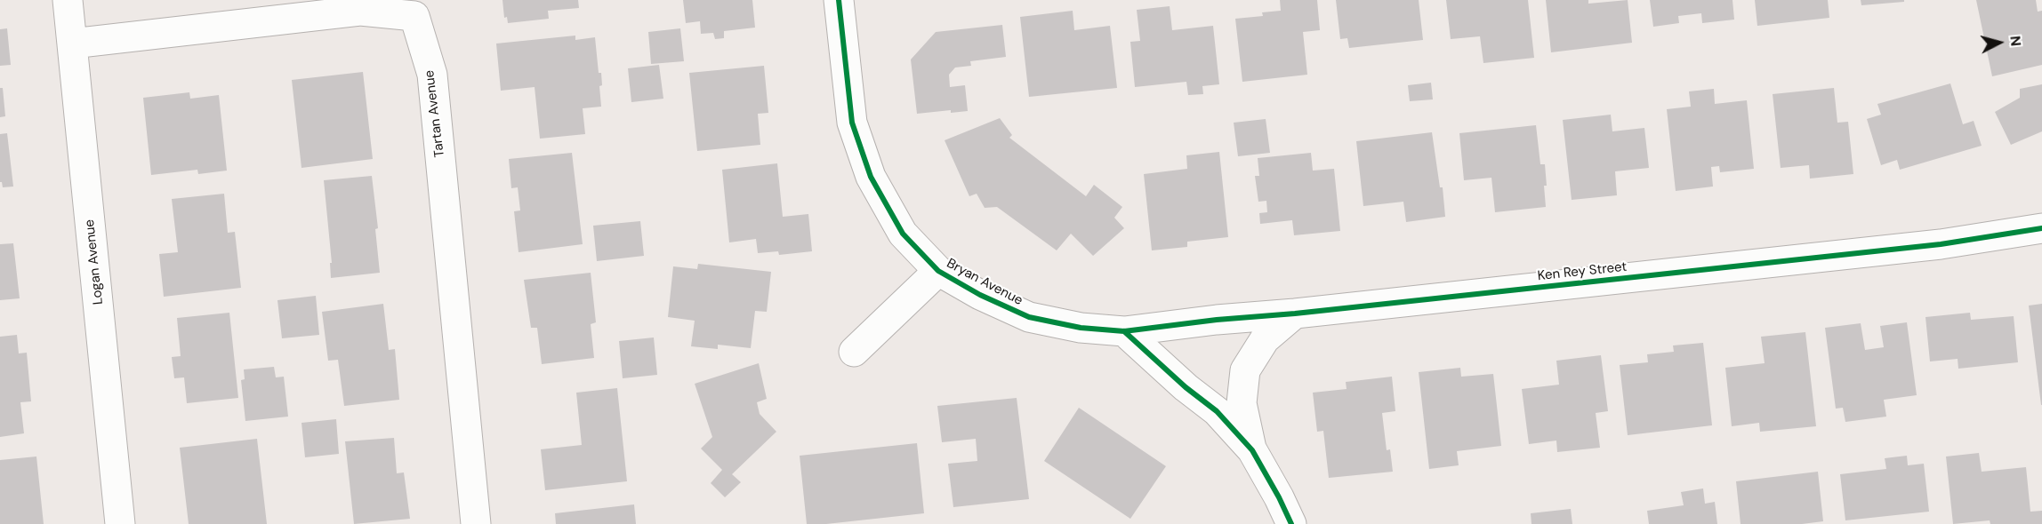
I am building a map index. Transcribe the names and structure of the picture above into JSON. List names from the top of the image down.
{
  "streets": {
    "street": [
      "Tartan Avenue",
      "Logan Avenue",
      "Ken Rey Street",
      "Bryan Avenue"
    ]
  },
  "crossings": [
    ["Tartan Avenue", "Logan Avenue"],
    ["Ken Rey Street", "Bryan Avenue"]
  ],
  "north": "right"
}
